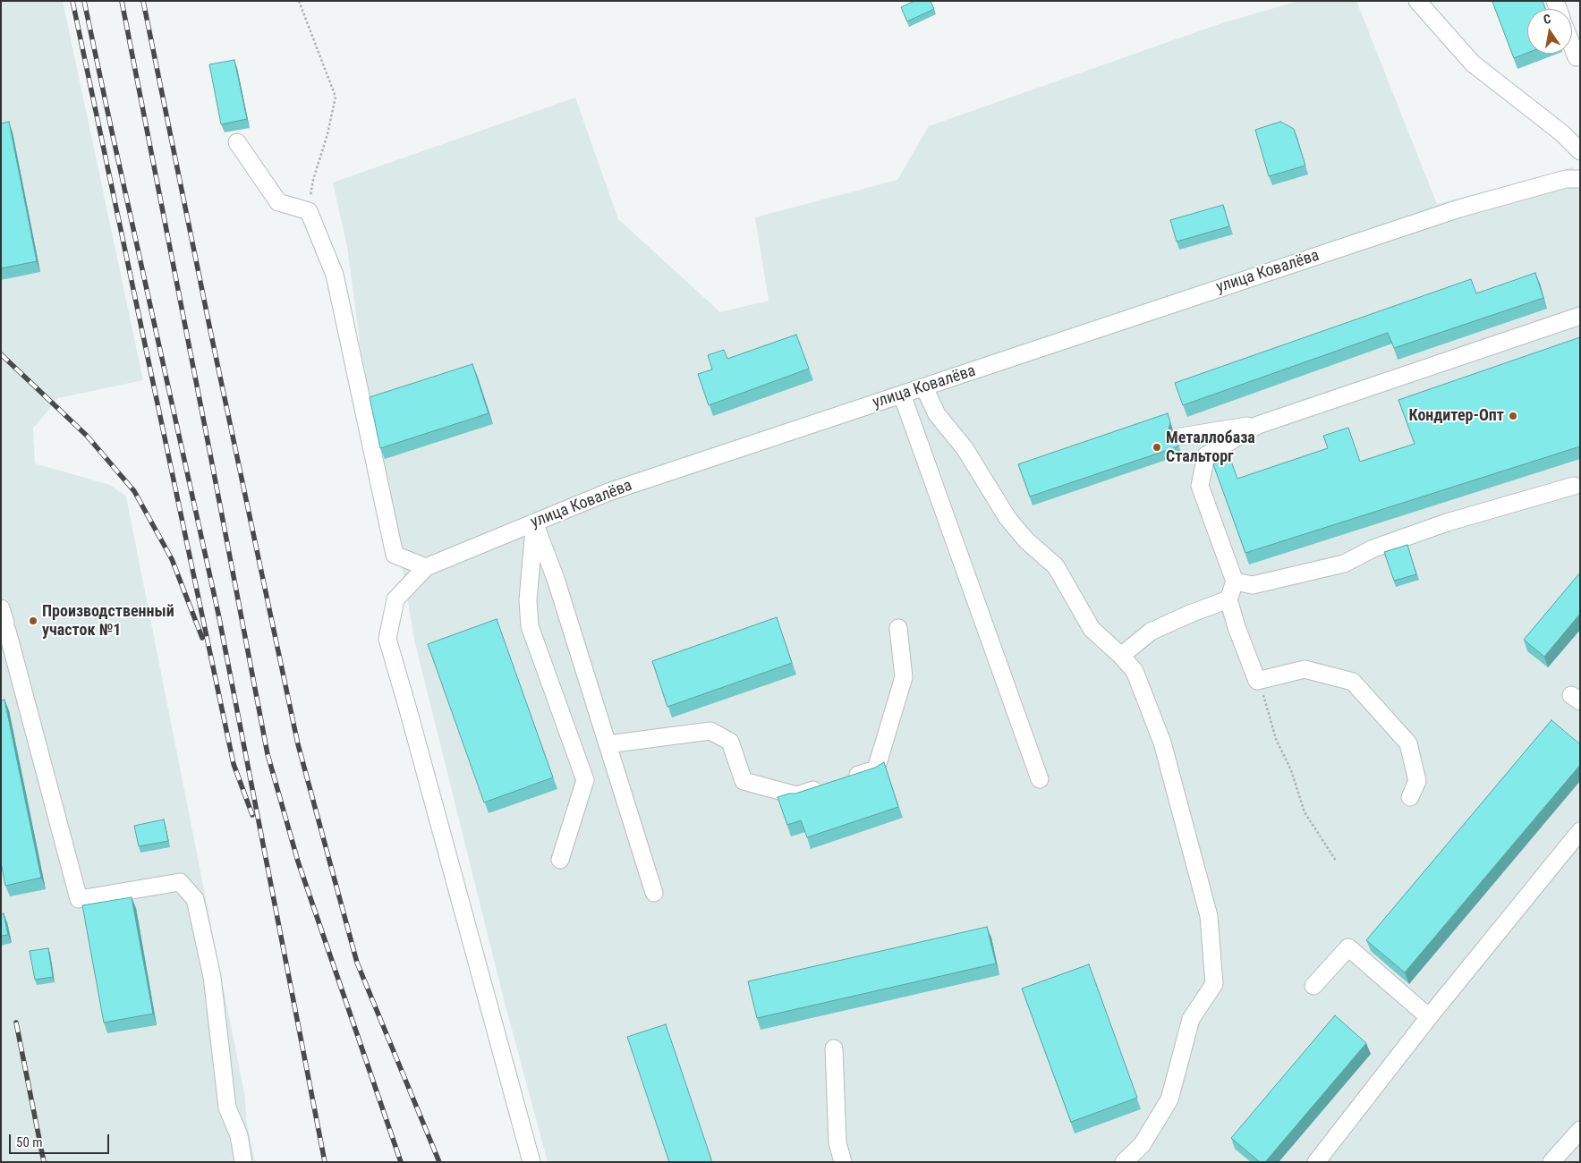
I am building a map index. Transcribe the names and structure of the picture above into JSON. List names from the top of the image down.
{
  "streets": {
    "street": ["улица Ковалёва"]
  },
  "places": ["Кондитер-Опт", "Металлобаза Стальторг", "Производственный участок №1"],
  "scale_bar": "50 m",
  "north": "top"
}
